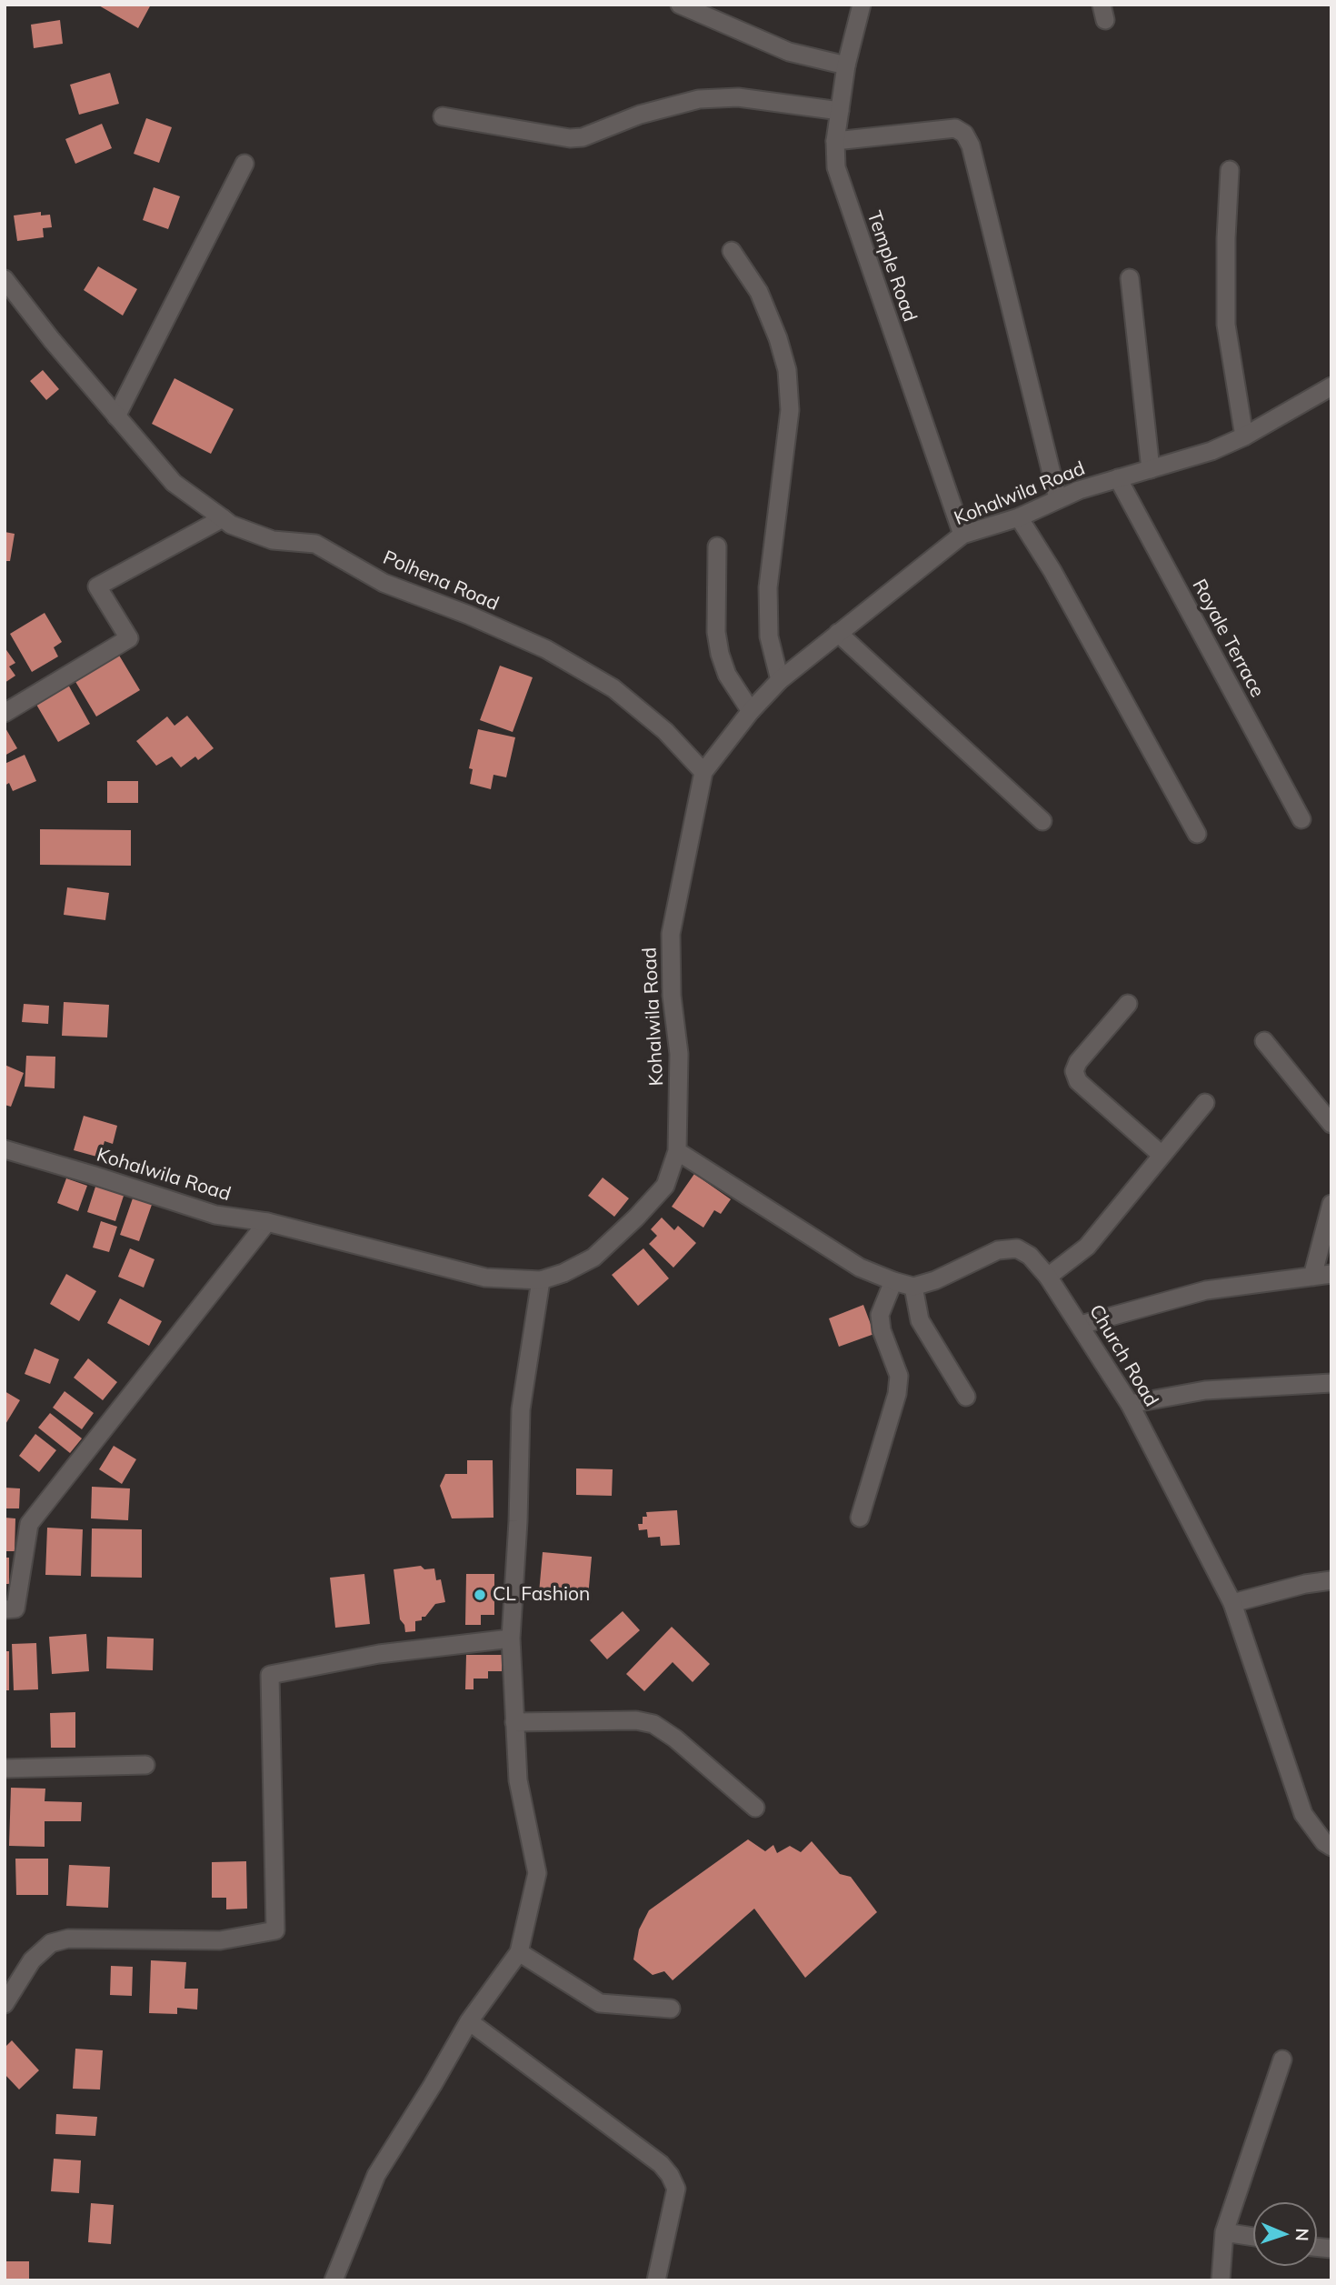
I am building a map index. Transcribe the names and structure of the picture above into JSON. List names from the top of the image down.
{
  "streets": {
    "street": [
      "Temple Road",
      "Kohalwila Road",
      "Polhena Road",
      "Royale Terrace",
      "Church Road"
    ]
  },
  "crossings": [
    ["Temple Road", "Kohalwila Road"],
    ["Kohalwila Road", "Polhena Road"],
    ["Kohalwila Road", "Royale Terrace"]
  ],
  "places": ["CL Fashion"],
  "north": "right"
}
